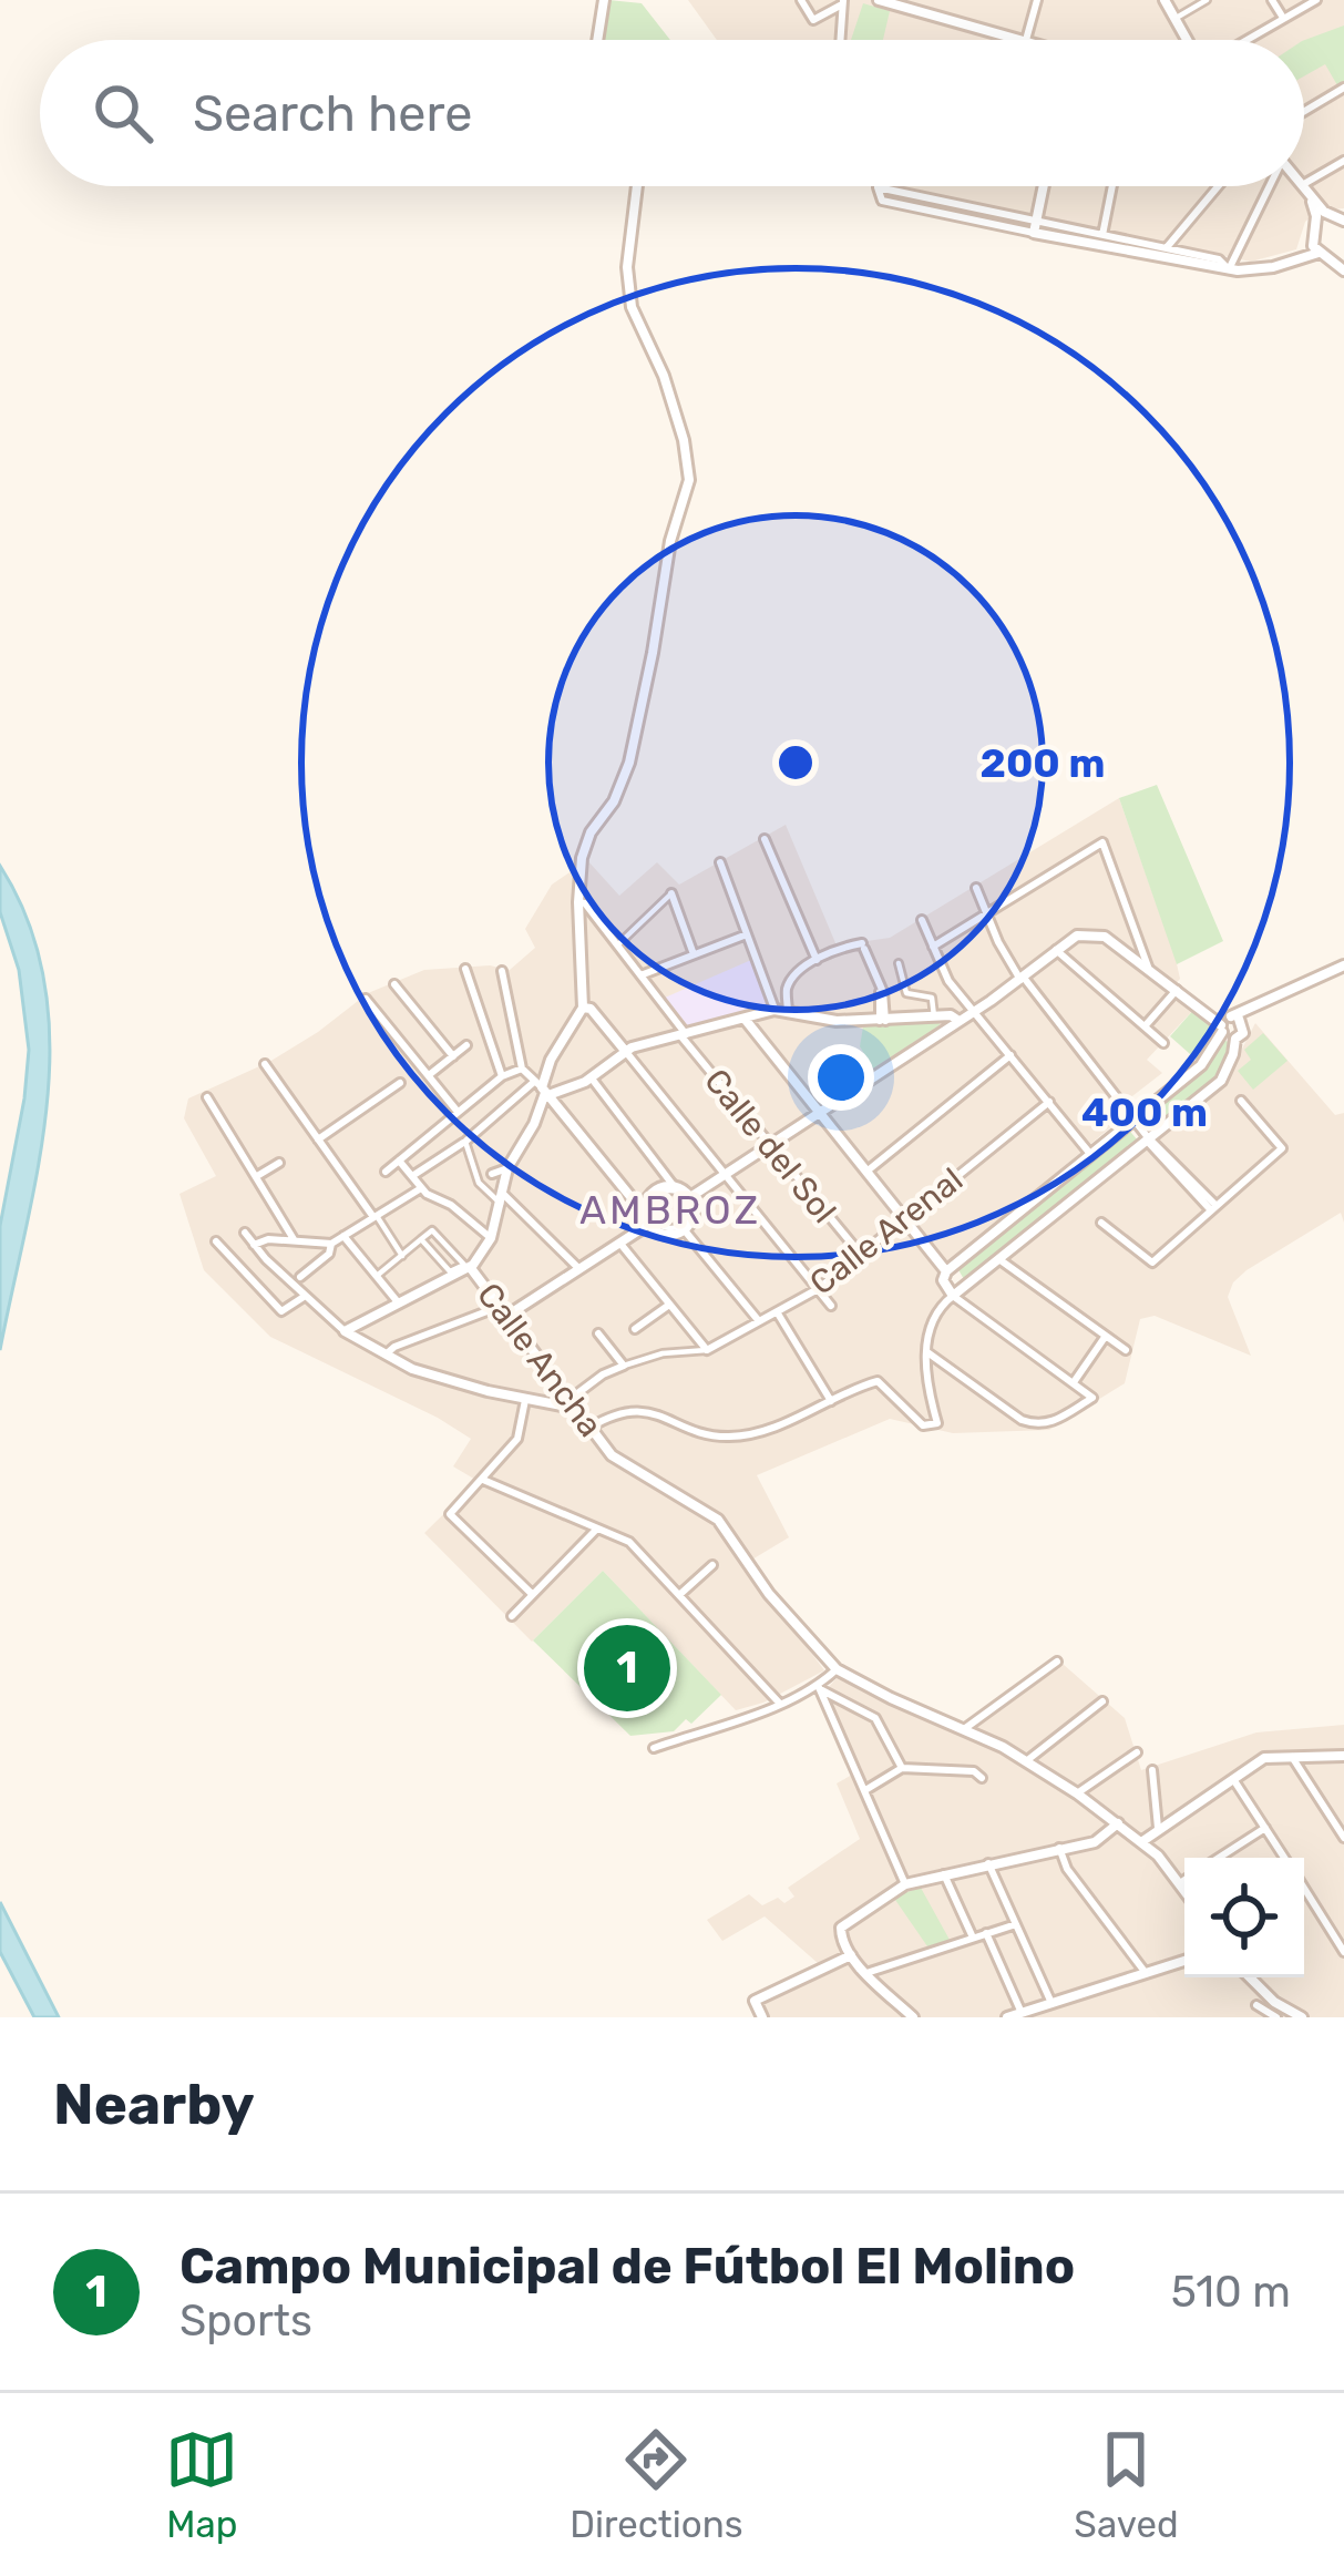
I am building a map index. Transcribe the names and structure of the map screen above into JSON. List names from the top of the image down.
{
  "streets": {
    "street": ["Calle del Sol", "Calle Arenal", "Calle Ancha"]
  },
  "crossings": [
    ["Calle del Sol", "Calle Arenal"],
    ["Calle Arenal", "Calle Ancha"]
  ],
  "districts": ["AMBROZ"],
  "page": {
    "search": "Search here",
    "pins": "1",
    "heading": "Nearby",
    "list": [
      {
        "mark": "1",
        "name": "Campo Municipal de Fútbol El Molino",
        "note": "Sports",
        "value": "510 m"
      }
    ],
    "nav": ["Map", "Directions", "Saved"]
  },
  "rings": ["200 m", "400 m"]
}
